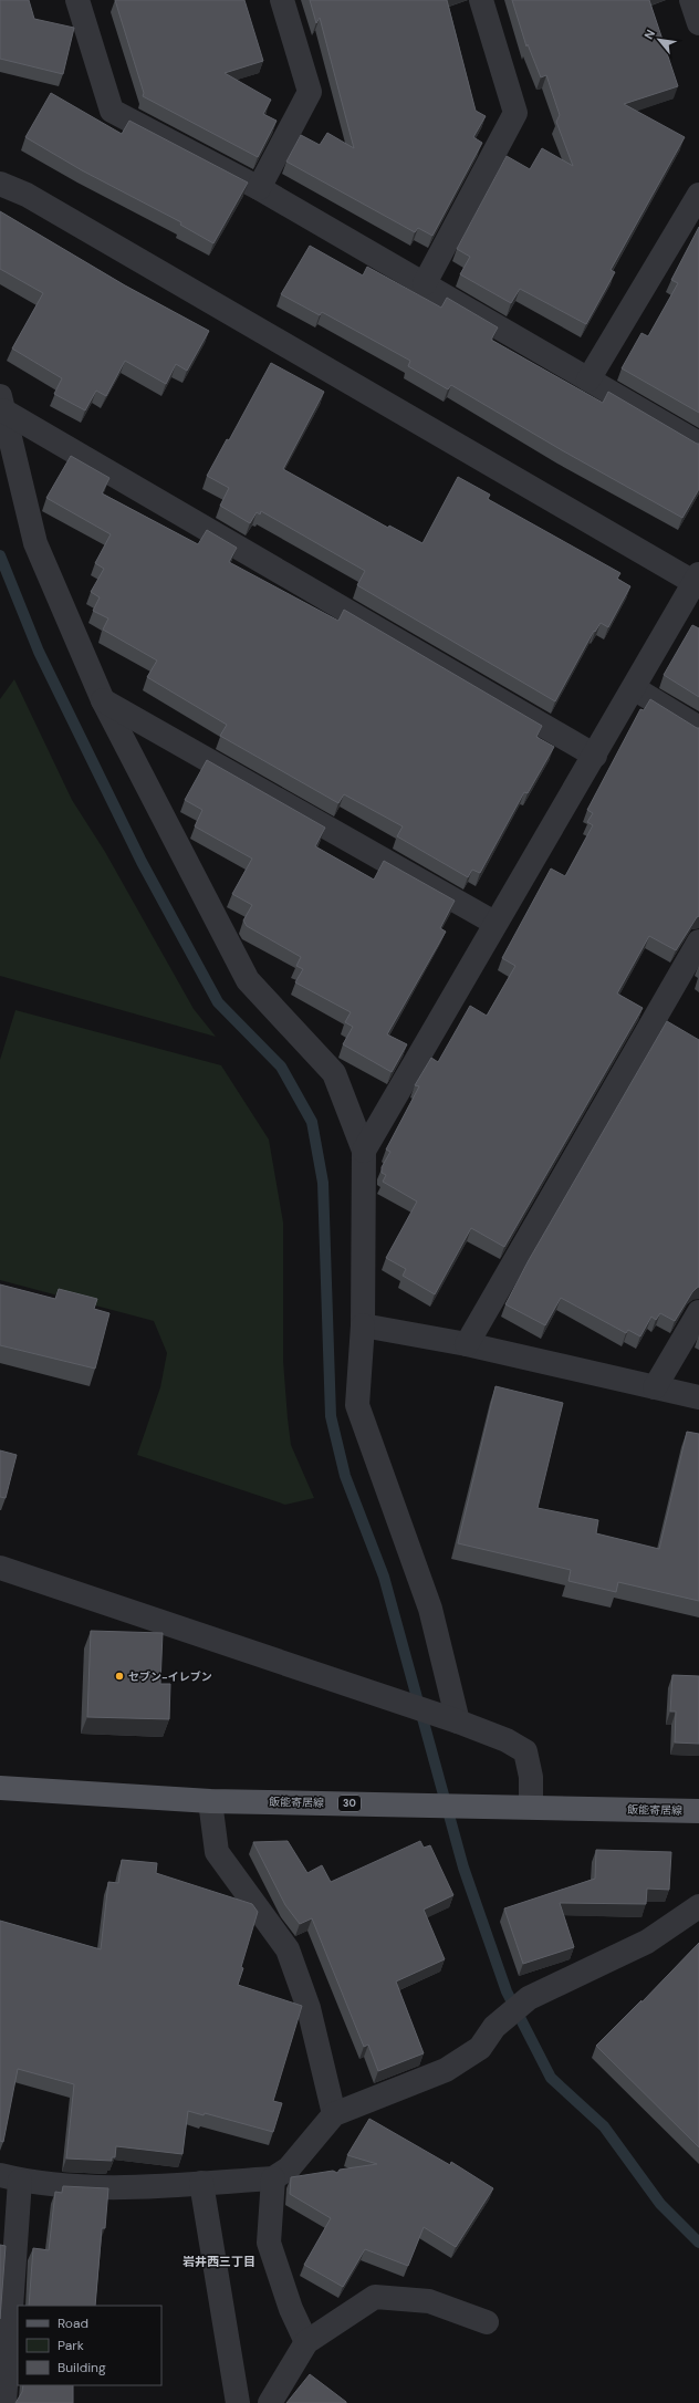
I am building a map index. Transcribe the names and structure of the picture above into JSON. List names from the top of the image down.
{
  "streets": {
    "main road": ["飯能寄居線", "30"]
  },
  "districts": ["岩井西三丁目"],
  "places": ["セブン-イレブン"],
  "legend": ["Road", "Park", "Building"],
  "north": "top left"
}
